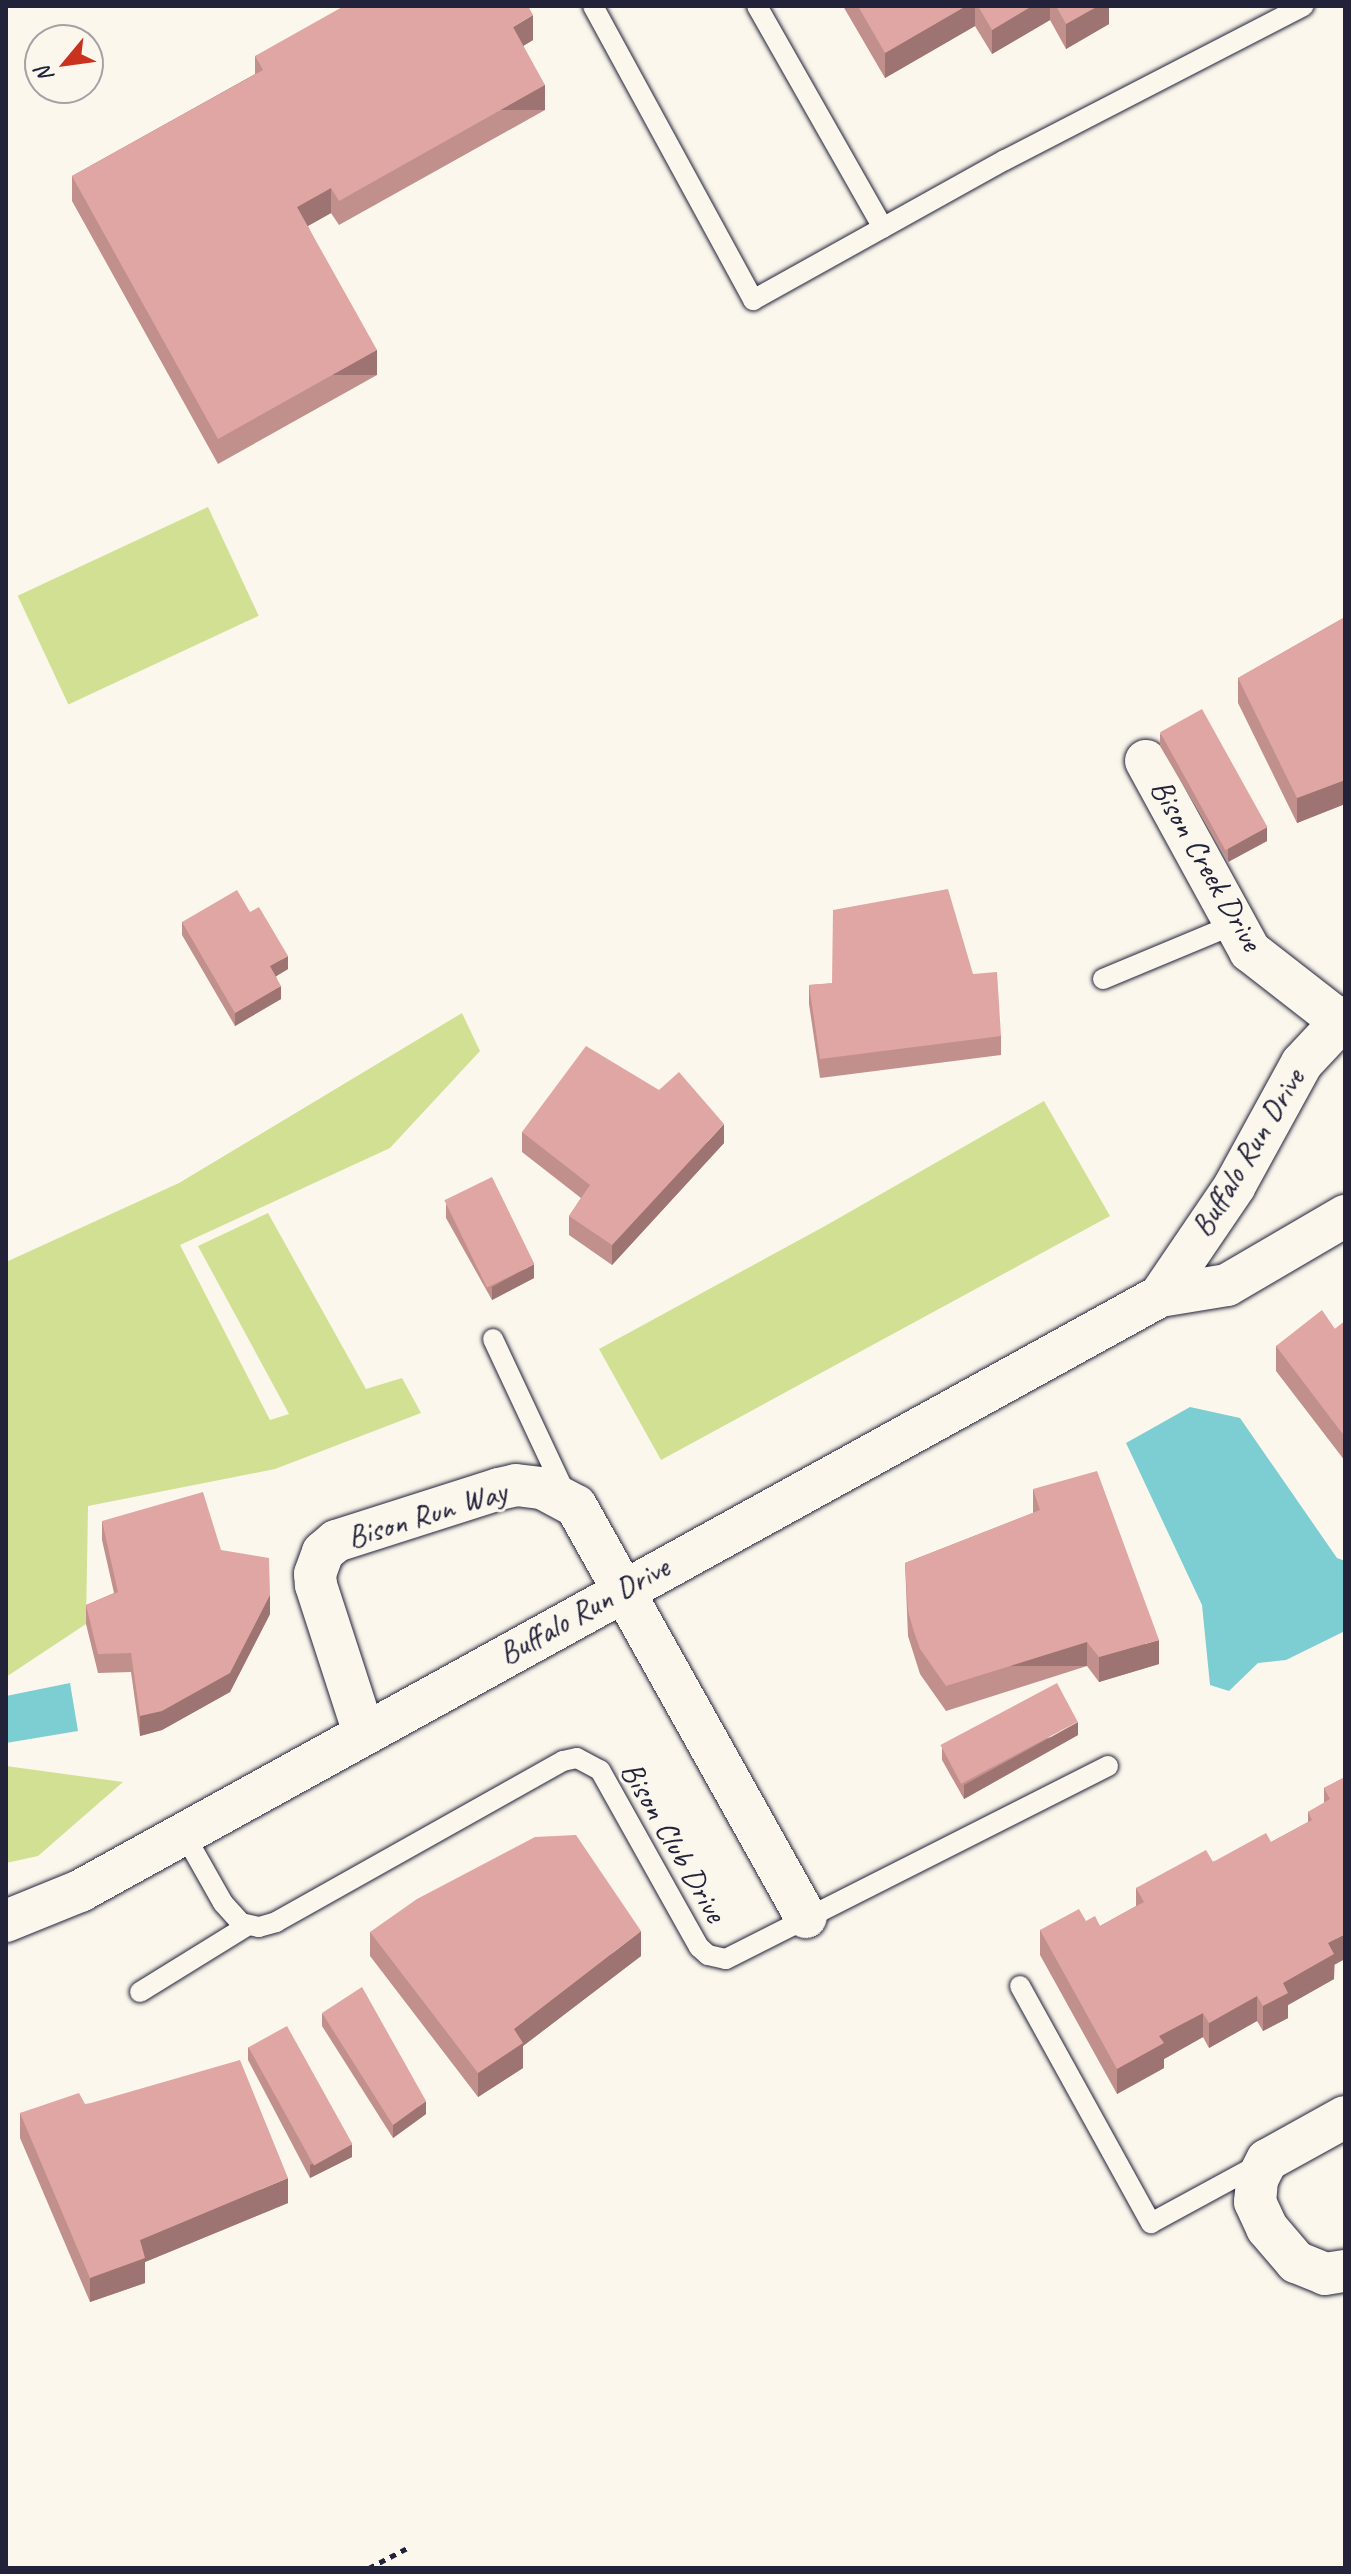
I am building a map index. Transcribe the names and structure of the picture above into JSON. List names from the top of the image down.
{
  "streets": {
    "street": ["Bison Creek Drive", "Buffalo Run Drive", "Bison Run Way"],
    "lane": ["Bison Club Drive"]
  },
  "crossings": [
    ["Bison Creek Drive", "Buffalo Run Drive"],
    ["Buffalo Run Drive", "Bison Run Way"]
  ],
  "north": "bottom left"
}
